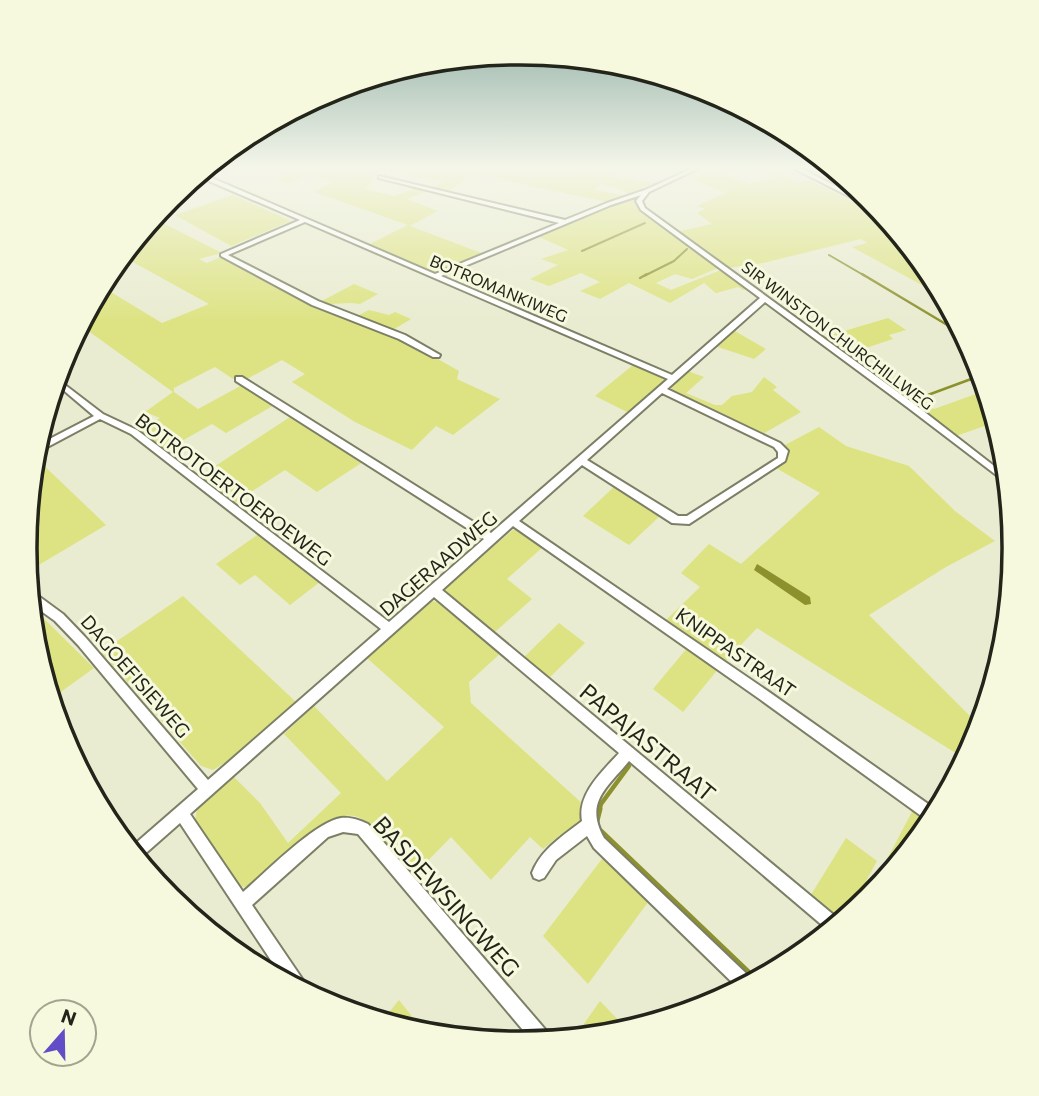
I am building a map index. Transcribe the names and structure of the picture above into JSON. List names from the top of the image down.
{
  "streets": {
    "street": [
      "BOTROMANKIWEG",
      "SIR WINSTON CHURCHILLWEG",
      "BOTROTOERTOEROEWEG",
      "DAGERAADWEG",
      "KNIPPASTRAAT",
      "DAGOEFISIEWEG",
      "PAPAJASTRAAT",
      "BASDEWSINGWEG"
    ]
  },
  "crossings": [
    ["BOTROMANKIWEG", "DAGERAADWEG"],
    ["SIR WINSTON CHURCHILLWEG", "DAGERAADWEG"],
    ["BOTROTOERTOEROEWEG", "DAGERAADWEG"],
    ["DAGERAADWEG", "KNIPPASTRAAT"],
    ["DAGERAADWEG", "DAGOEFISIEWEG"],
    ["DAGERAADWEG", "PAPAJASTRAAT"]
  ],
  "north": "top"
}
